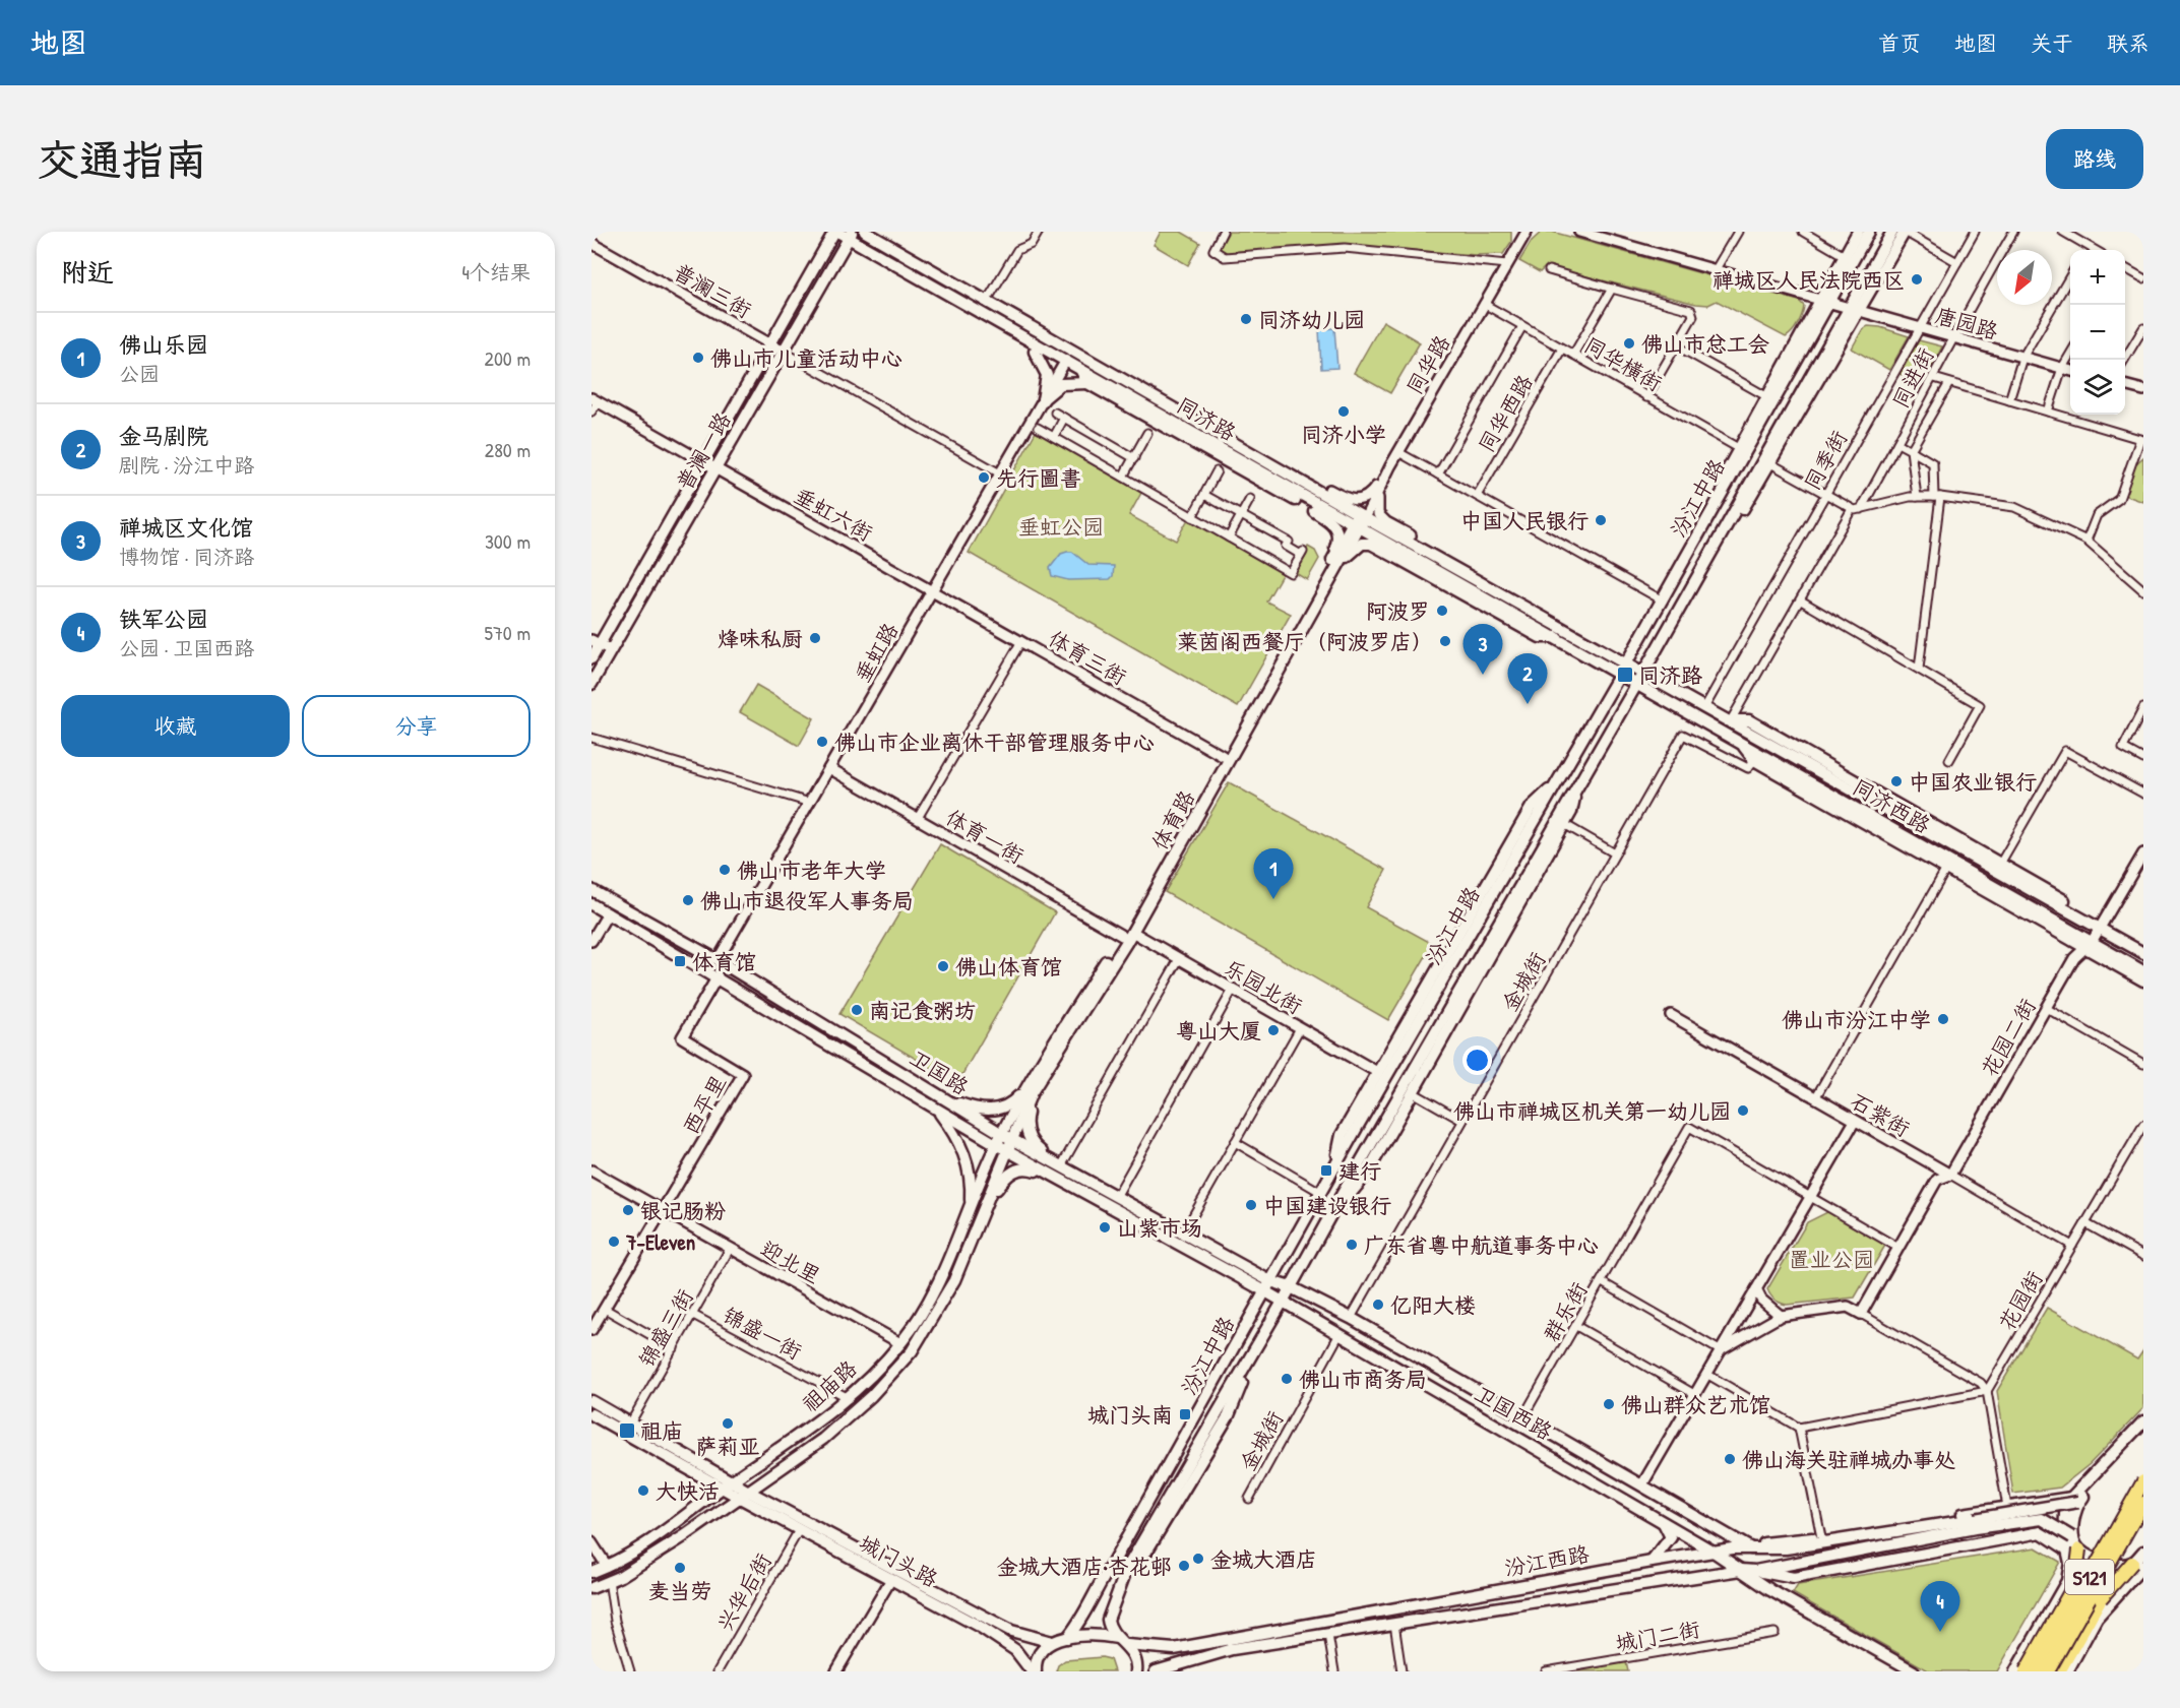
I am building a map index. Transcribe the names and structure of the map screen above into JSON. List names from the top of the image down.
{
  "streets": {
    "highway": ["S121"],
    "main road": [
      "同济路",
      "普澜一路",
      "汾江中路",
      "同济西路",
      "体育路",
      "卫国路",
      "祖庙路",
      "卫国西路",
      "城门头路",
      "汾江西路"
    ],
    "street": [
      "普澜三街",
      "唐园路",
      "同华横街",
      "同华路",
      "同进街",
      "同华西路",
      "同季街",
      "垂虹六街",
      "垂虹路",
      "体育三街",
      "体育一街",
      "金城街",
      "乐园北街",
      "花园二街",
      "西平里",
      "石紫街",
      "迎北里",
      "花园街",
      "群乐街",
      "锦盛三街",
      "锦盛一街",
      "兴华后街",
      "城门二街"
    ]
  },
  "crossings": [
    ["普澜三街", "普澜一路"],
    ["唐园路", "同进街"],
    ["唐园路", "同季街"],
    ["唐园路", "汾江中路"],
    ["同华横街", "同华路"],
    ["同华横街", "同华西路"],
    ["同华横街", "汾江中路"],
    ["同华路", "体育路"],
    ["同进街", "同济西路"],
    ["同济路", "普澜一路"],
    ["同济路", "汾江中路"],
    ["同济路", "垂虹路"],
    ["同济路", "同济西路"],
    ["同济路", "体育路"],
    ["普澜一路", "垂虹六街"],
    ["同季街", "同济西路"],
    ["汾江中路", "同济西路"],
    ["汾江中路", "卫国路"],
    ["汾江中路", "卫国西路"],
    ["垂虹六街", "垂虹路"],
    ["垂虹六街", "体育三街"],
    ["垂虹路", "体育三街"],
    ["垂虹路", "体育一街"],
    ["垂虹路", "卫国路"],
    ["体育三街", "体育路"],
    ["同济西路", "花园二街"],
    ["体育路", "体育一街"],
    ["体育路", "乐园北街"],
    ["体育路", "卫国路"],
    ["体育路", "祖庙路"],
    ["体育一街", "乐园北街"],
    ["金城街", "卫国西路"],
    ["花园二街", "石紫街"],
    ["卫国路", "祖庙路"],
    ["卫国路", "卫国西路"],
    ["西平里", "迎北里"],
    ["石紫街", "花园街"],
    ["迎北里", "锦盛三街"],
    ["迎北里", "祖庙路"],
    ["群乐街", "卫国西路"],
    ["锦盛三街", "锦盛一街"],
    ["锦盛一街", "祖庙路"],
    ["祖庙路", "城门头路"],
    ["卫国西路", "汾江西路"],
    ["城门头路", "兴华后街"]
  ],
  "parks": ["垂虹公园", "置业公园"],
  "places": {
    "other": [
      "禅城区人民法院西区",
      "同济幼儿园",
      "佛山市总工会",
      "佛山市儿童活动中心",
      "同济小学",
      "先行圖書",
      "中国人民银行",
      "阿波罗",
      "烽味私厨",
      "莱茵阁西餐厅（阿波罗店）",
      "佛山市企业离休干部管理服务中心",
      "中国农业银行",
      "佛山市老年大学",
      "佛山市退役军人事务局",
      "佛山体育馆",
      "南记食粥坊",
      "佛山市汾江中学",
      "粤山大厦",
      "佛山市禅城区机关第一幼儿园",
      "中国建设银行",
      "银记肠粉",
      "山紫市场",
      "7-Eleven",
      "广东省粤中航道事务中心",
      "亿阳大楼",
      "佛山市商务局",
      "佛山群众艺术馆",
      "萨莉亚",
      "佛山海关驻禅城办事处",
      "大快活",
      "金城大酒店",
      "金城大酒店·杏花邨",
      "麦当劳"
    ],
    "transit": [
      "同济路",
      "体育馆",
      "建行",
      "城门头南",
      "祖庙"
    ]
  },
  "north": "bottom left",
  "page": {
    "header": "地图",
    "nav": [
      "首页",
      "地图",
      "关于",
      "联系"
    ],
    "buttons": [
      "路线",
      ["收藏", "分享"]
    ],
    "title": "交通指南",
    "heading": ["附近", "4个结果"],
    "map_buttons": ["+", "−"],
    "list": [
      {
        "mark": "1",
        "name": "佛山乐园",
        "note": "公园",
        "value": "200 m"
      },
      {
        "mark": "2",
        "name": "金马剧院",
        "note": "剧院 · 汾江中路",
        "value": "280 m"
      },
      {
        "mark": "3",
        "name": "禅城区文化馆",
        "note": "博物馆 · 同济路",
        "value": "300 m"
      },
      {
        "mark": "4",
        "name": "铁军公园",
        "note": "公园 · 卫国西路",
        "value": "570 m"
      }
    ],
    "pins": [
      "3",
      "2",
      "1",
      "4"
    ]
  }
}
